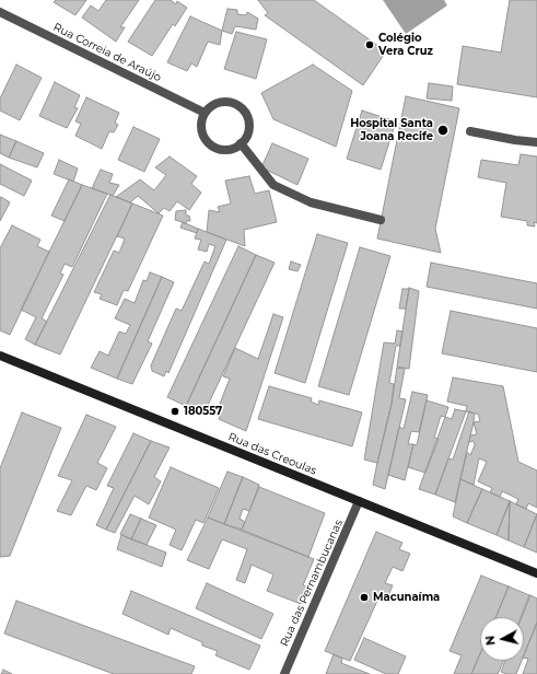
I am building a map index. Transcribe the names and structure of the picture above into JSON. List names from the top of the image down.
{
  "streets": {
    "main road": ["Rua das Creoulas"],
    "street": ["Rua Correia de Araújo", "Rua das Pernambucanas"]
  },
  "crossings": [
    ["Rua das Creoulas", "Rua das Pernambucanas"]
  ],
  "places": [
    "Colégio Vera Cruz",
    "Hospital Santa Joana Recife",
    "180557",
    "Macunaíma"
  ],
  "north": "left"
}
